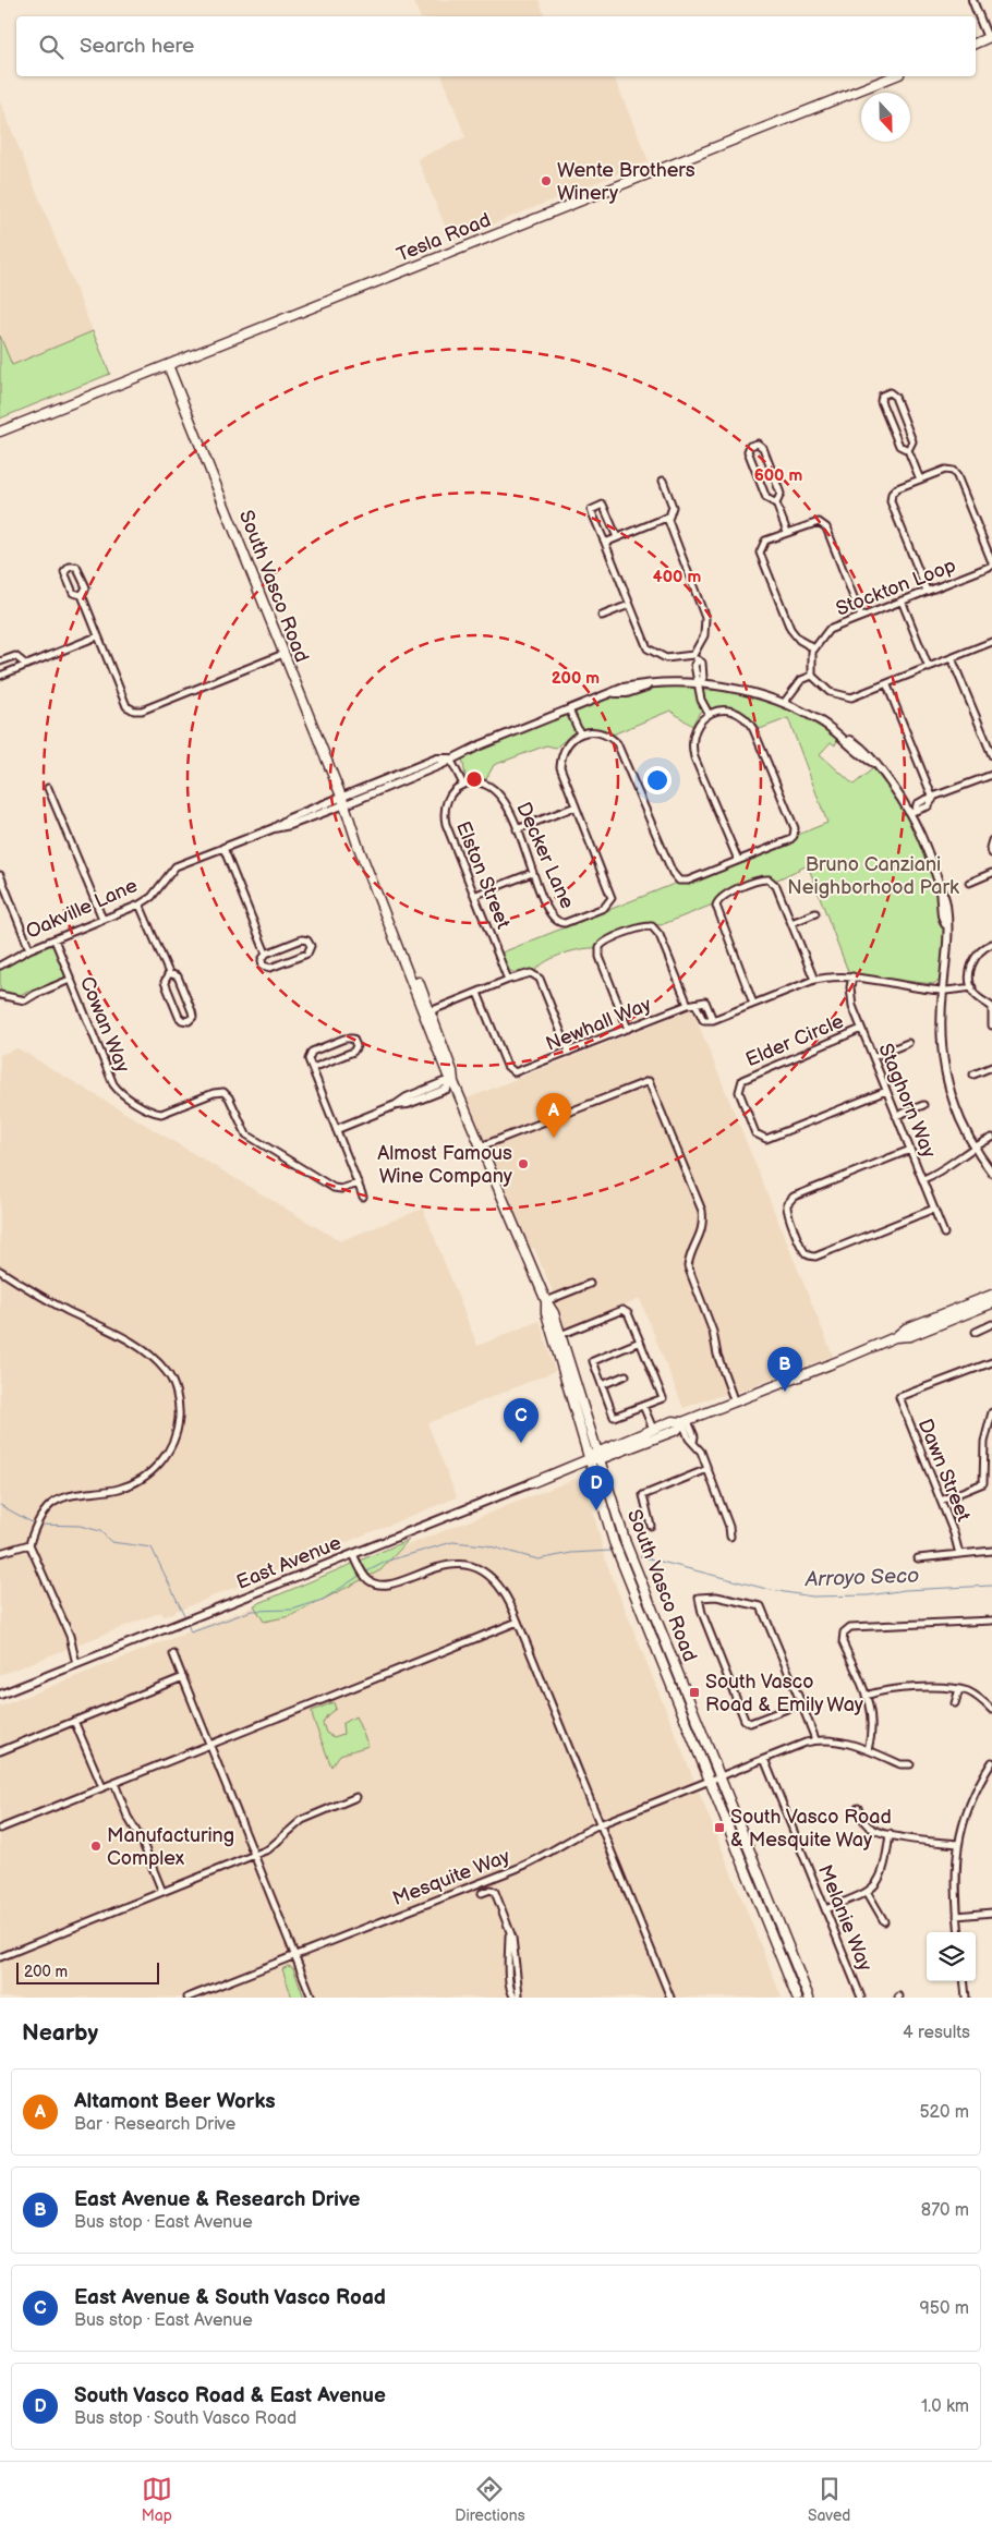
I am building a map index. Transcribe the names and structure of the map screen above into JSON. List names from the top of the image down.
{
  "streets": {
    "main road": ["Tesla Road", "South Vasco Road", "East Avenue"],
    "street": [
      "Stockton Loop",
      "Decker Lane",
      "Elston Street",
      "Oakville Lane",
      "Cowan Way",
      "Newhall Way",
      "Elder Circle",
      "Staghorn Way",
      "Dawn Street",
      "Mesquite Way",
      "Melanie Way"
    ]
  },
  "crossings": [
    ["Tesla Road", "South Vasco Road"],
    ["South Vasco Road", "Oakville Lane"],
    ["South Vasco Road", "East Avenue"],
    ["South Vasco Road", "Mesquite Way"],
    ["Decker Lane", "Elston Street"],
    ["Oakville Lane", "Cowan Way"],
    ["Elder Circle", "Staghorn Way"],
    ["Mesquite Way", "Melanie Way"]
  ],
  "water": ["Arroyo Seco"],
  "parks": ["Bruno Canziani Neighborhood Park"],
  "places": {
    "other": ["Wente Brothers Winery", "Almost Famous Wine Company", "Manufacturing Complex"],
    "transit": ["South Vasco Road & Emily Way", "South Vasco Road & Mesquite Way"]
  },
  "scale_bar": "200 m",
  "north": "bottom",
  "page": {
    "search": "Search here",
    "pins": [
      "A",
      "B",
      "C",
      "D"
    ],
    "scale": "200 m",
    "heading": ["Nearby", "4 results"],
    "list": [
      {
        "mark": "A",
        "name": "Altamont Beer Works",
        "note": "Bar · Research Drive",
        "value": "520 m"
      },
      {
        "mark": "B",
        "name": "East Avenue & Research Drive",
        "note": "Bus stop · East Avenue",
        "value": "870 m"
      },
      {
        "mark": "C",
        "name": "East Avenue & South Vasco Road",
        "note": "Bus stop · East Avenue",
        "value": "950 m"
      },
      {
        "mark": "D",
        "name": "South Vasco Road & East Avenue",
        "note": "Bus stop · South Vasco Road",
        "value": "1.0 km"
      }
    ],
    "nav": ["Map", "Directions", "Saved"]
  },
  "rings": ["600 m", "400 m", "200 m"]
}
